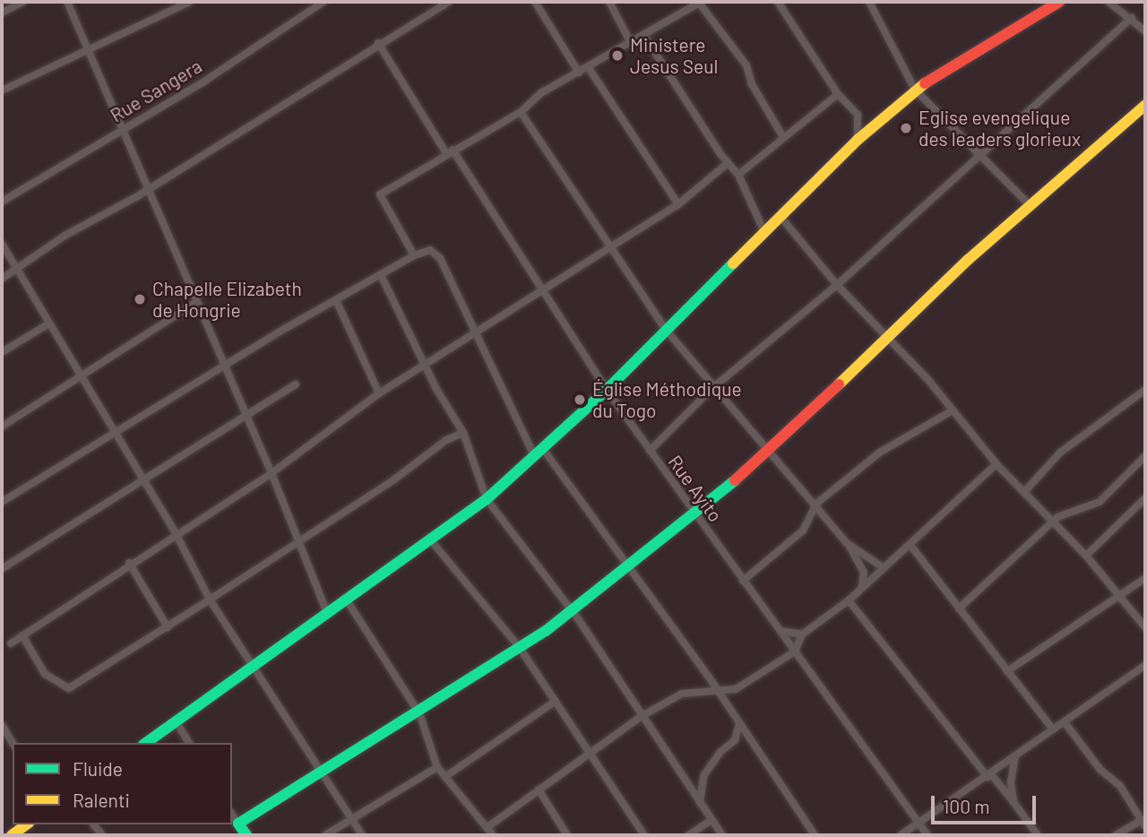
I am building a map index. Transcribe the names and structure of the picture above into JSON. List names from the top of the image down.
{
  "streets": {
    "street": ["Rue Sangera", "Rue Ayito"]
  },
  "places": [
    "Ministere Jesus Seul",
    "Eglise evengelique des leaders glorieux",
    "Chapelle Elizabeth de Hongrie",
    "Église Méthodique du Togo"
  ],
  "legend": ["Fluide", "Ralenti"],
  "scale_bar": "100 m"
}
